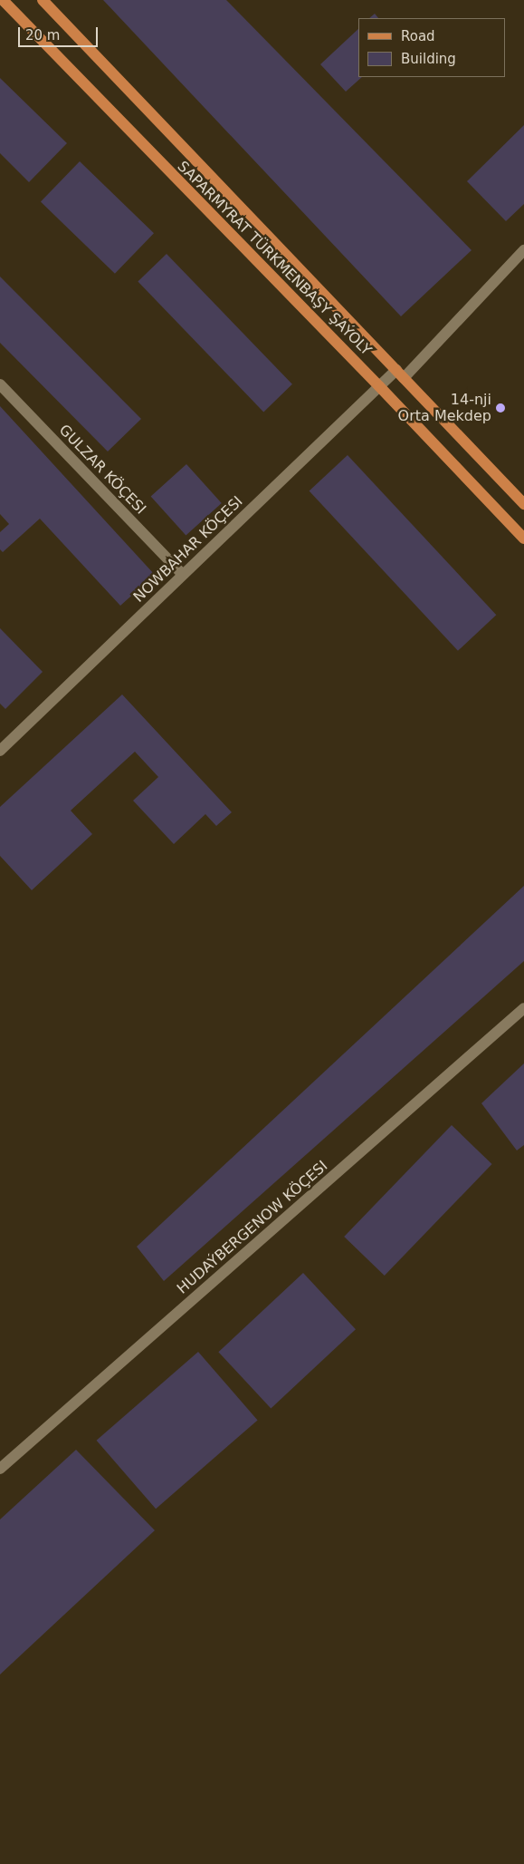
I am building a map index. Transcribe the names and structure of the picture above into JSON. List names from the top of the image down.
{
  "streets": {
    "main road": ["SAPARMYRAT TÜRKMENBAŞY ŞAÝOLY"],
    "street": ["GULZAR KÖÇESI", "NOWBAHAR KÖÇESI", "HUDAÝBERGENOW KÖÇESI"]
  },
  "crossings": [
    ["SAPARMYRAT TÜRKMENBAŞY ŞAÝOLY", "NOWBAHAR KÖÇESI"],
    ["GULZAR KÖÇESI", "NOWBAHAR KÖÇESI"]
  ],
  "places": ["14-nji Orta Mekdep"],
  "legend": ["Road", "Building"],
  "scale_bar": "20 m"
}
